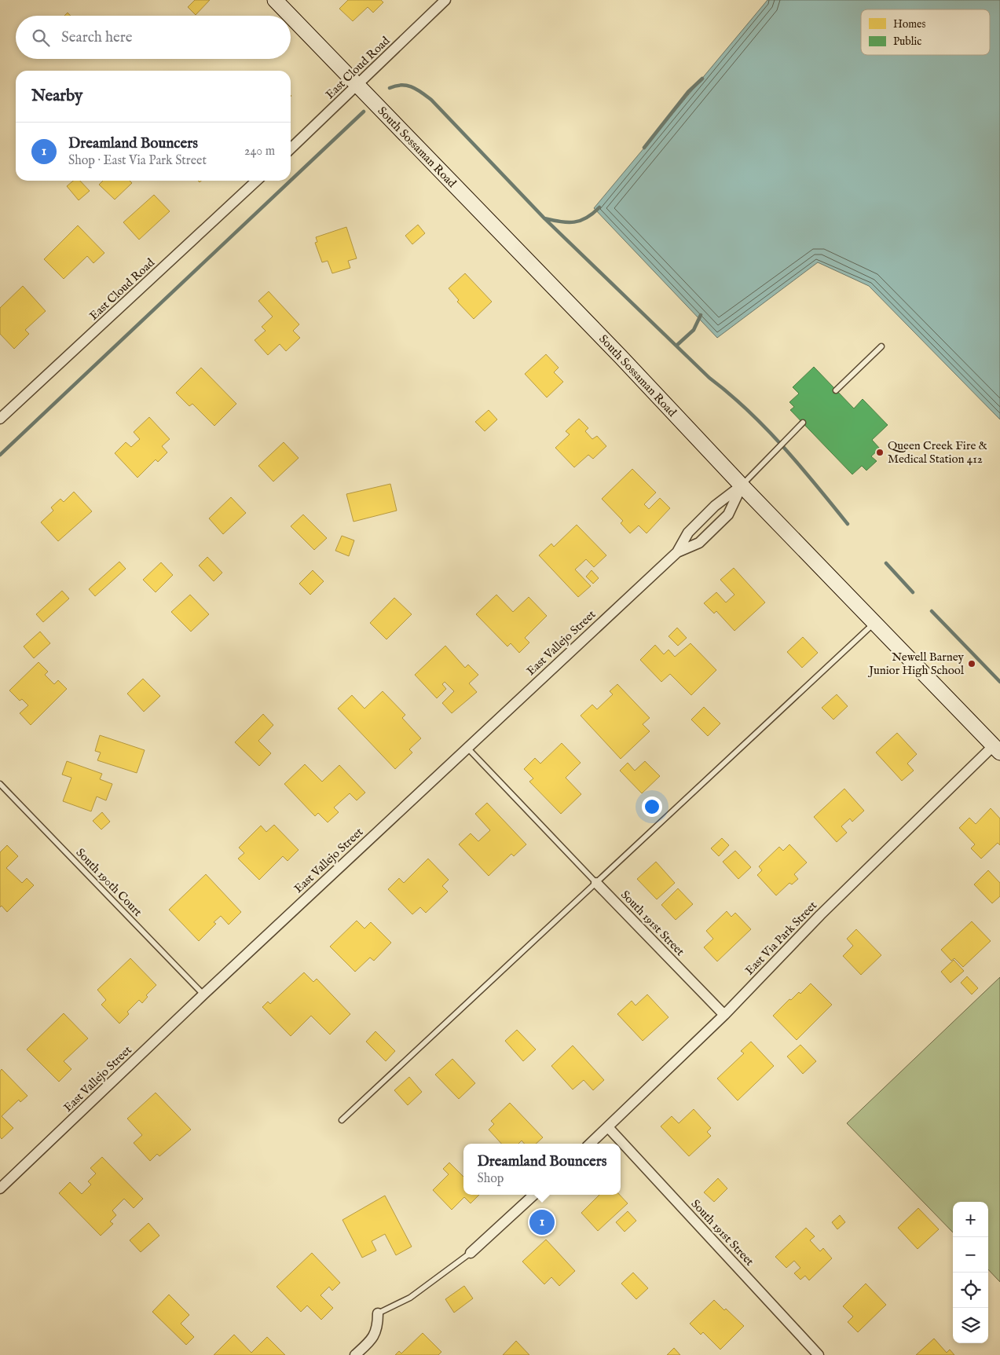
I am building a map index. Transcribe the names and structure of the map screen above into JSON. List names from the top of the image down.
{
  "streets": {
    "main road": ["South Sossaman Road"],
    "street": [
      "East Cloud Road",
      "East Vallejo Street",
      "South 191st Street",
      "East Via Park Street"
    ],
    "lane": ["South 190th Court"]
  },
  "crossings": [
    ["East Cloud Road", "South Sossaman Road"],
    ["South Sossaman Road", "East Vallejo Street"],
    ["South Sossaman Road", "East Via Park Street"],
    ["East Vallejo Street", "South 190th Court"],
    ["South 191st Street", "East Via Park Street"]
  ],
  "places": ["Queen Creek Fire & Medical Station 412", "Newell Barney Junior High School"],
  "legend": ["Homes", "Public"],
  "page": {
    "search": "Search here",
    "heading": "Nearby",
    "list": [
      {
        "mark": "1",
        "name": "Dreamland Bouncers",
        "note": "Shop · East Via Park Street",
        "value": "240 m"
      }
    ],
    "popup": ["Dreamland Bouncers", "Shop"],
    "map_buttons": ["+", "−"],
    "pins": "1"
  }
}
